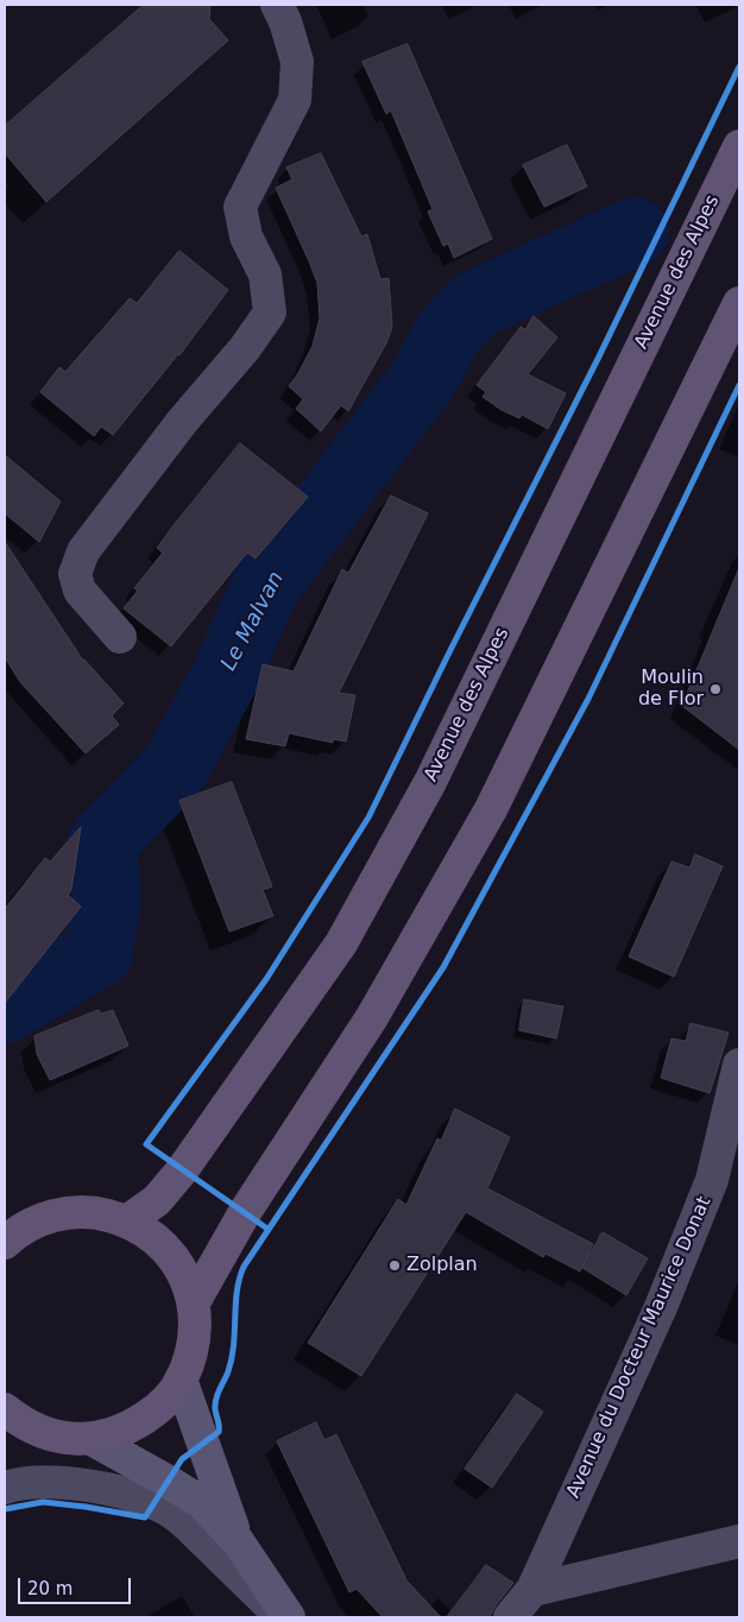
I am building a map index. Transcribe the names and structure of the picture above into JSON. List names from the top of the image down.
{
  "streets": {
    "main road": ["Avenue des Alpes"],
    "street": ["Avenue du Docteur Maurice Donat"]
  },
  "water": ["Le Malvan"],
  "places": ["Moulin de Flor", "Zolplan"],
  "scale_bar": "20 m"
}
